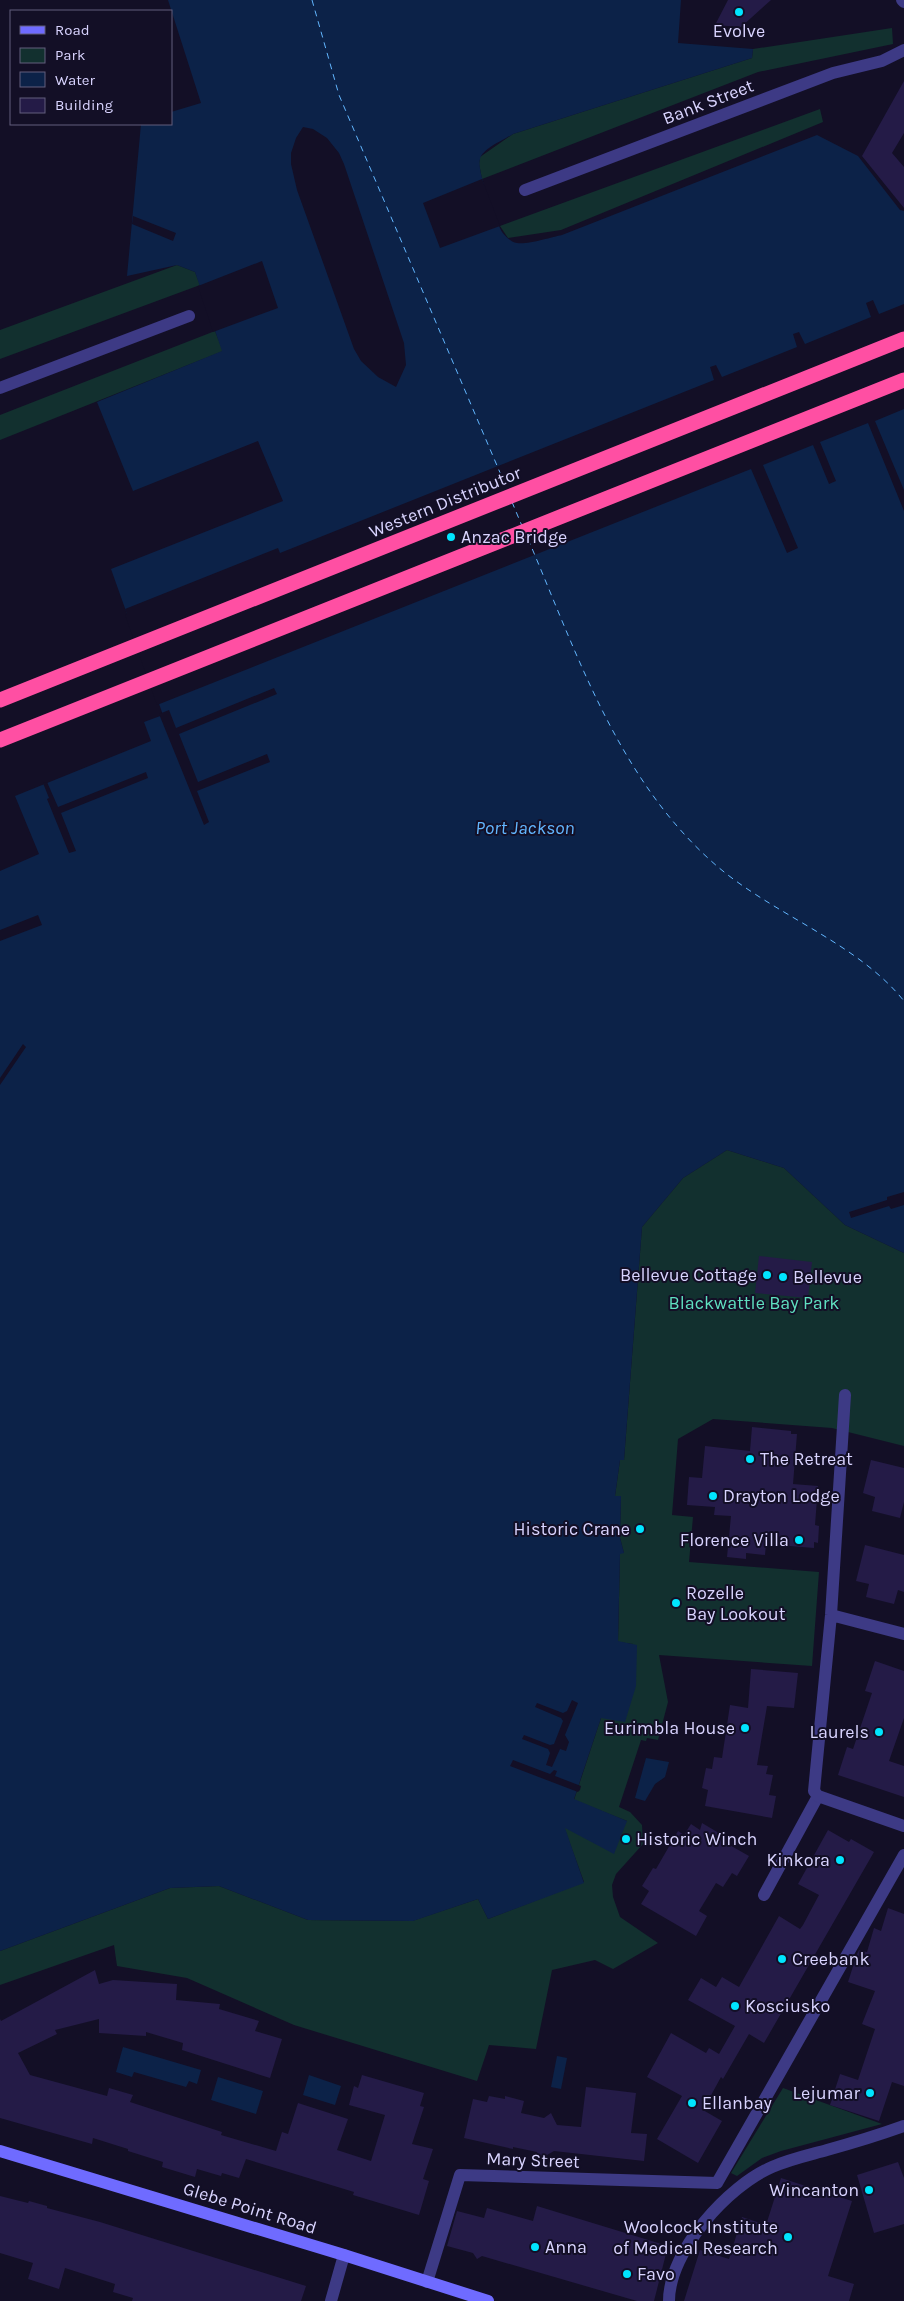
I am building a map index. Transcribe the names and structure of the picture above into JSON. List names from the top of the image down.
{
  "streets": {
    "highway": ["Western Distributor"],
    "street": ["Bank Street", "Mary Street", "Glebe Point Road"]
  },
  "crossings": [
    ["Mary Street", "Glebe Point Road"]
  ],
  "water": ["Port Jackson"],
  "parks": ["Blackwattle Bay Park"],
  "places": [
    "Evolve",
    "Anzac Bridge",
    "Bellevue Cottage",
    "Bellevue",
    "The Retreat",
    "Drayton Lodge",
    "Historic Crane",
    "Florence Villa",
    "Rozelle Bay Lookout",
    "Eurimbla House",
    "Laurels",
    "Historic Winch",
    "Kinkora",
    "Creebank",
    "Kosciusko",
    "Lejumar",
    "Ellanbay",
    "Wincanton",
    "Woolcock Institute of Medical Research",
    "Anna",
    "Favo"
  ],
  "legend": [
    "Road",
    "Park",
    "Water",
    "Building"
  ]
}
